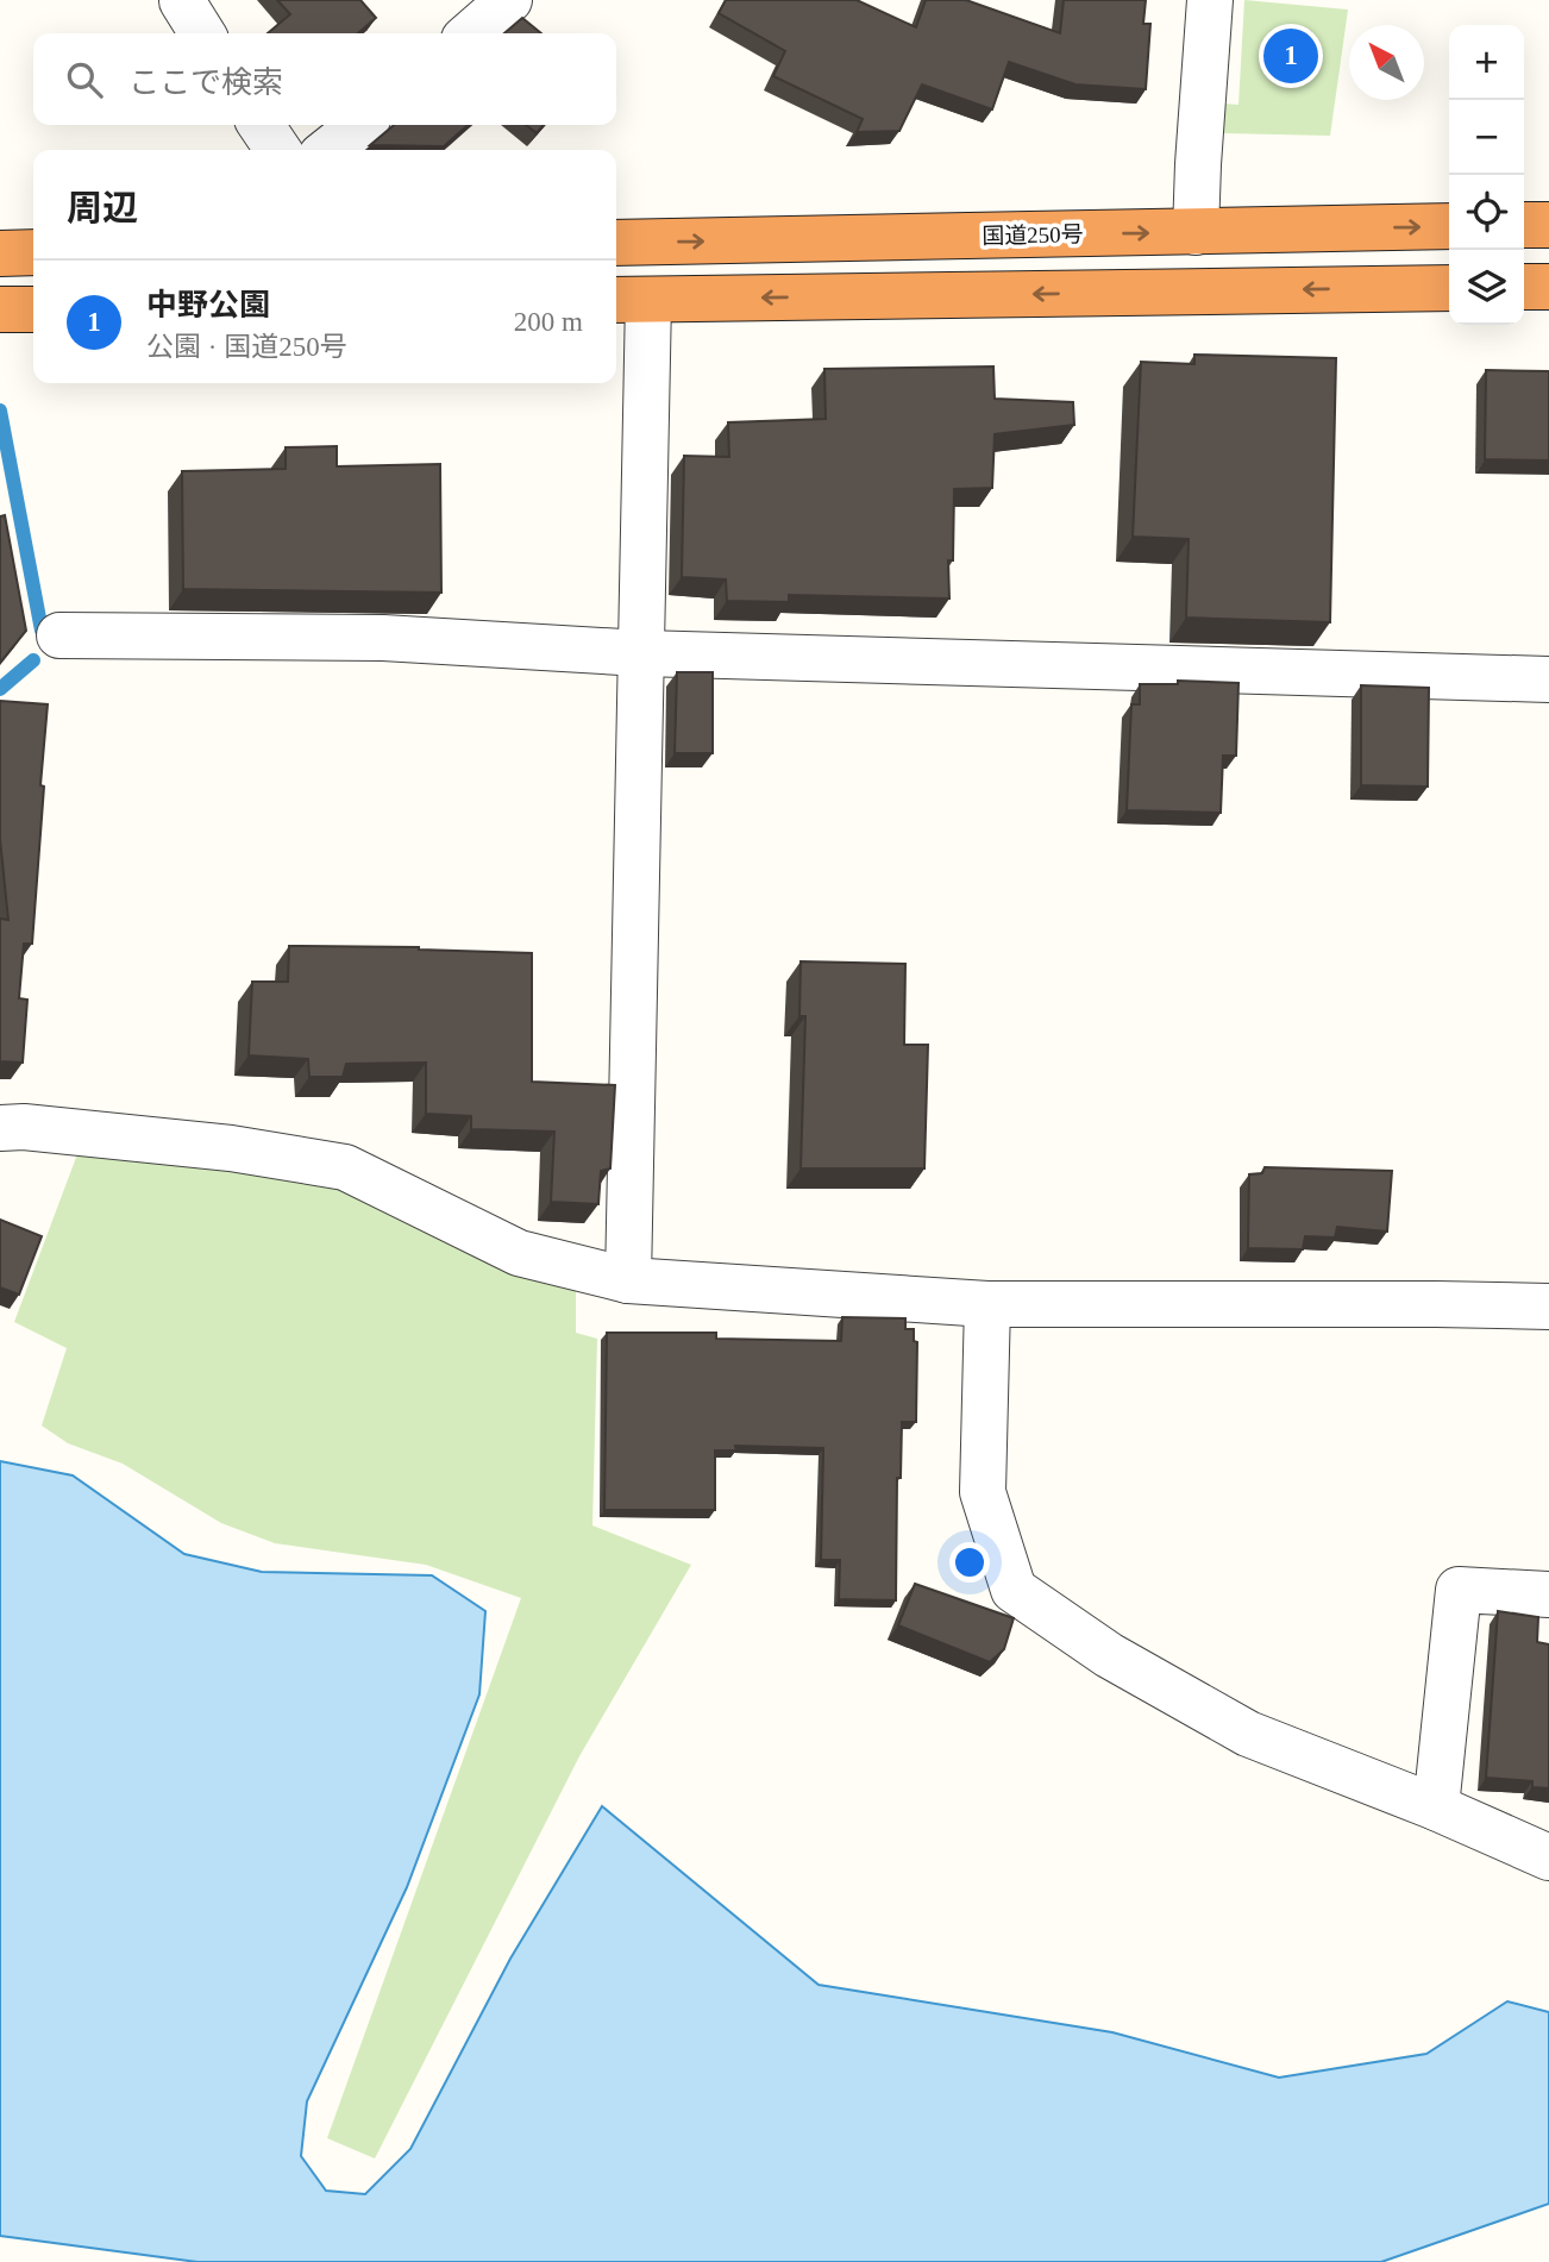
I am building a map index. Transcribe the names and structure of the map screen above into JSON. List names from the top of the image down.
{
  "streets": {
    "highway": ["国道250号"]
  },
  "north": "top left",
  "page": {
    "pins": "1",
    "map_buttons": ["+", "−"],
    "search": "ここで検索",
    "heading": "周辺",
    "list": [
      {
        "mark": "1",
        "name": "中野公園",
        "note": "公園 · 国道250号",
        "value": "200 m"
      }
    ]
  }
}
